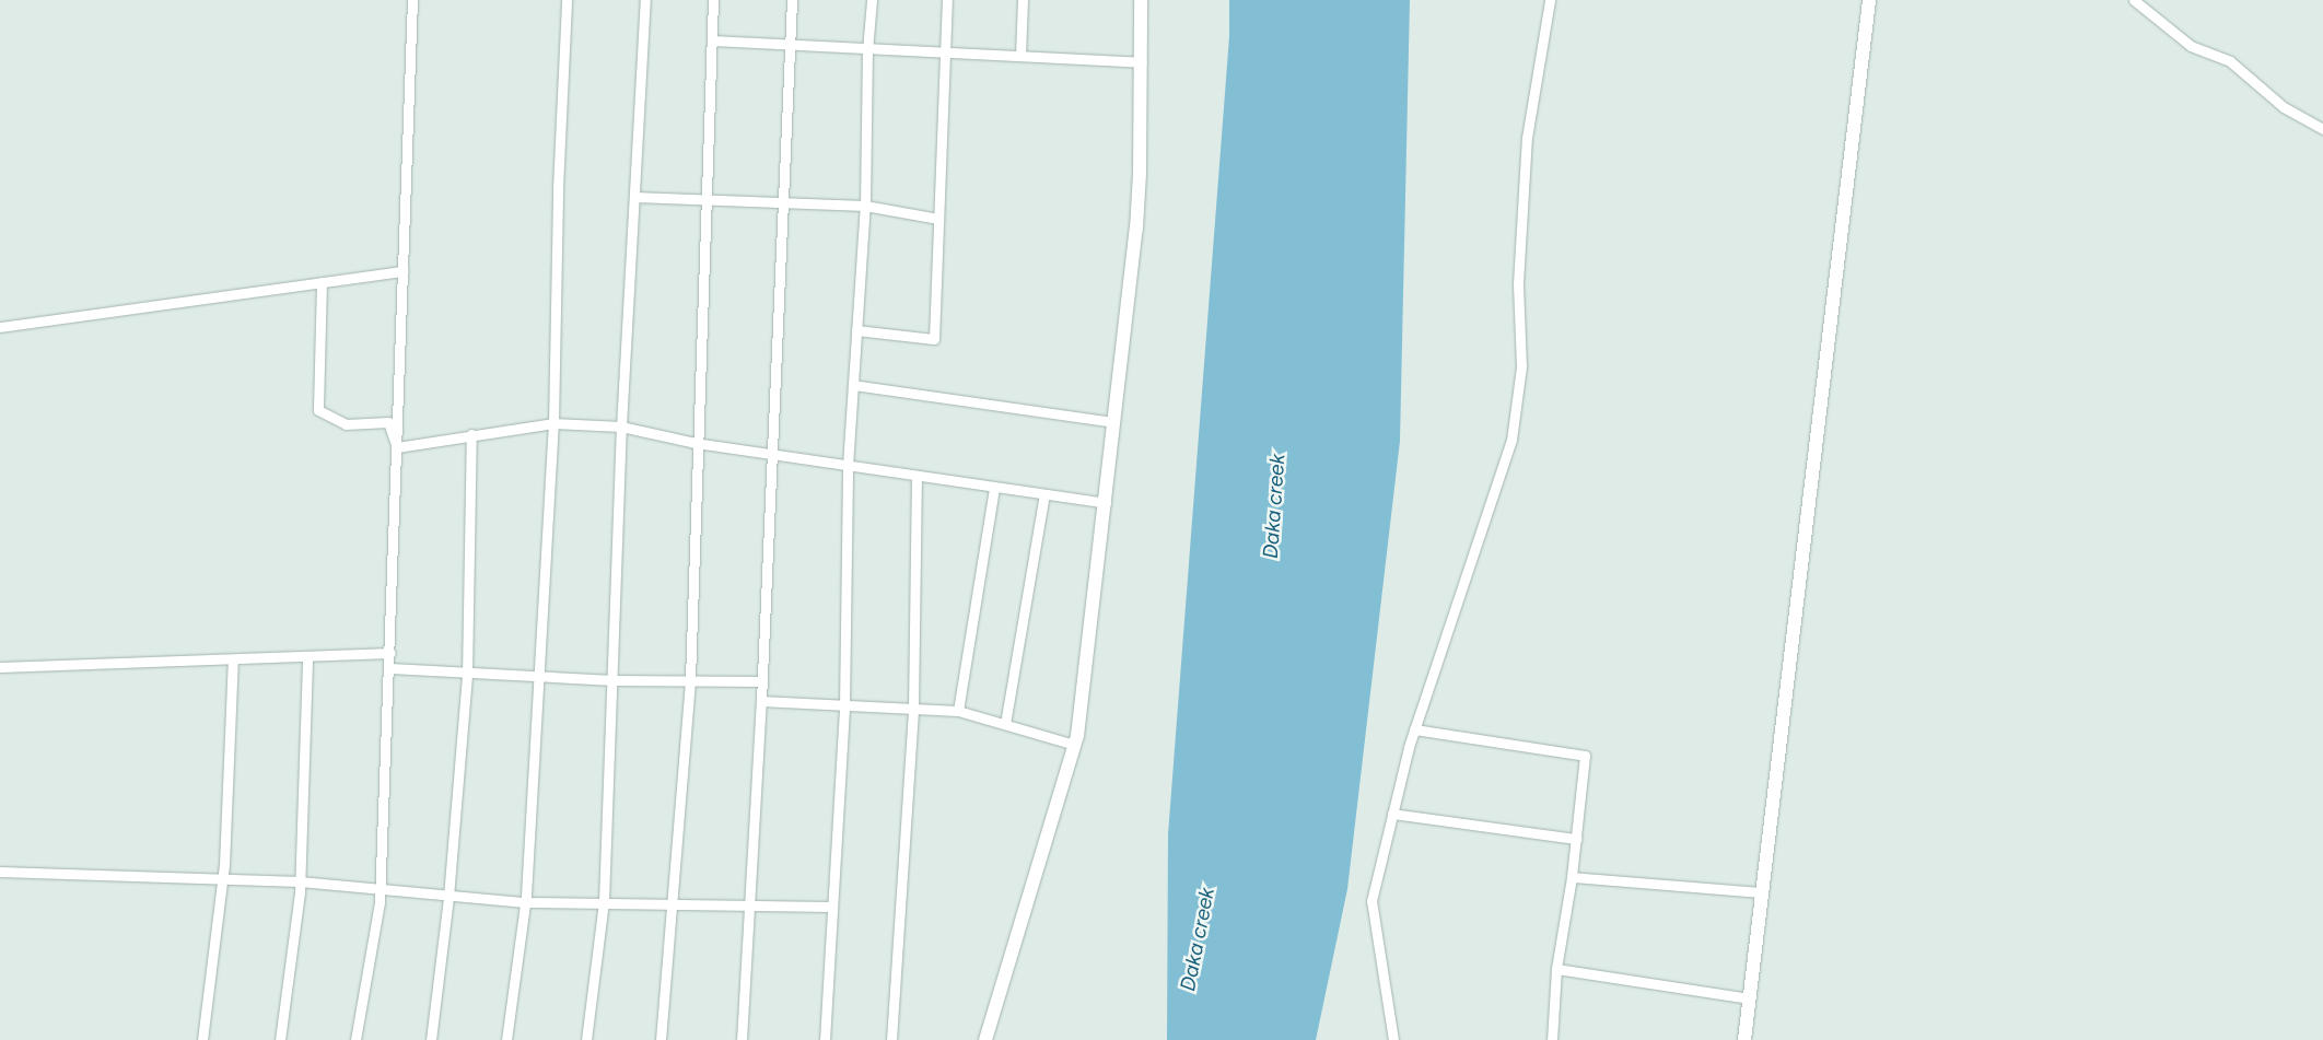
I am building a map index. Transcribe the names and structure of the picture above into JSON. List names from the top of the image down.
{
  "water": ["Daka creek"]
}
